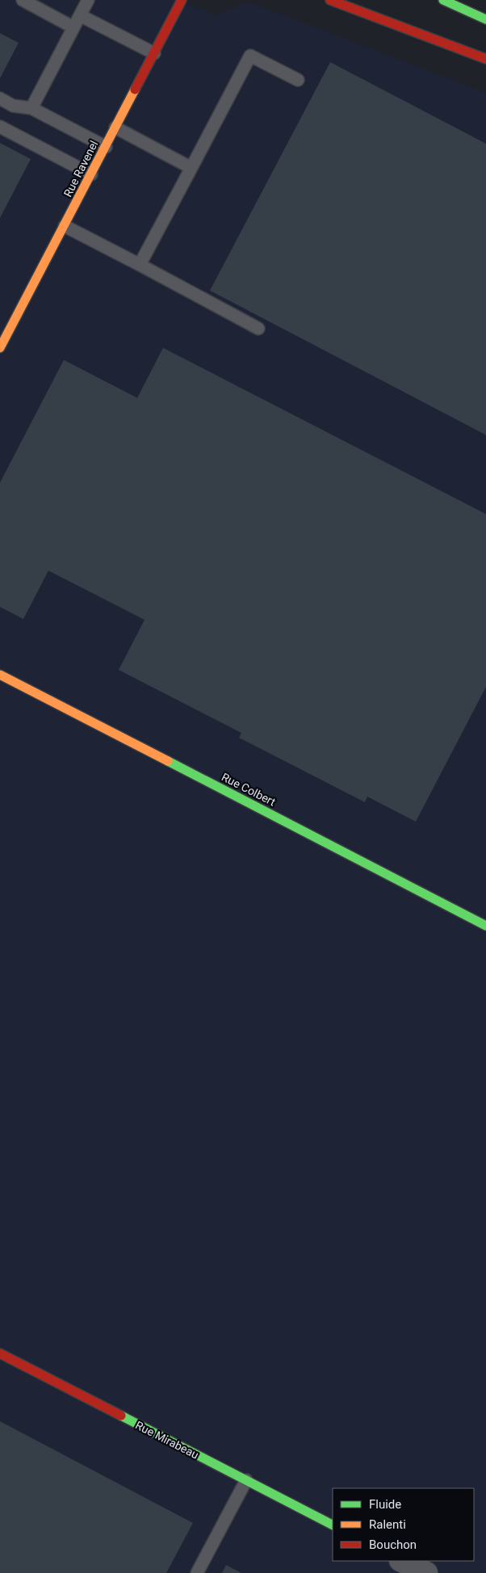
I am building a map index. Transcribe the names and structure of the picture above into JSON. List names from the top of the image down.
{
  "streets": {
    "main road": ["Rue Ravenel", "Rue Colbert", "Rue Mirabeau"]
  },
  "legend": ["Fluide", "Ralenti", "Bouchon"]
}
